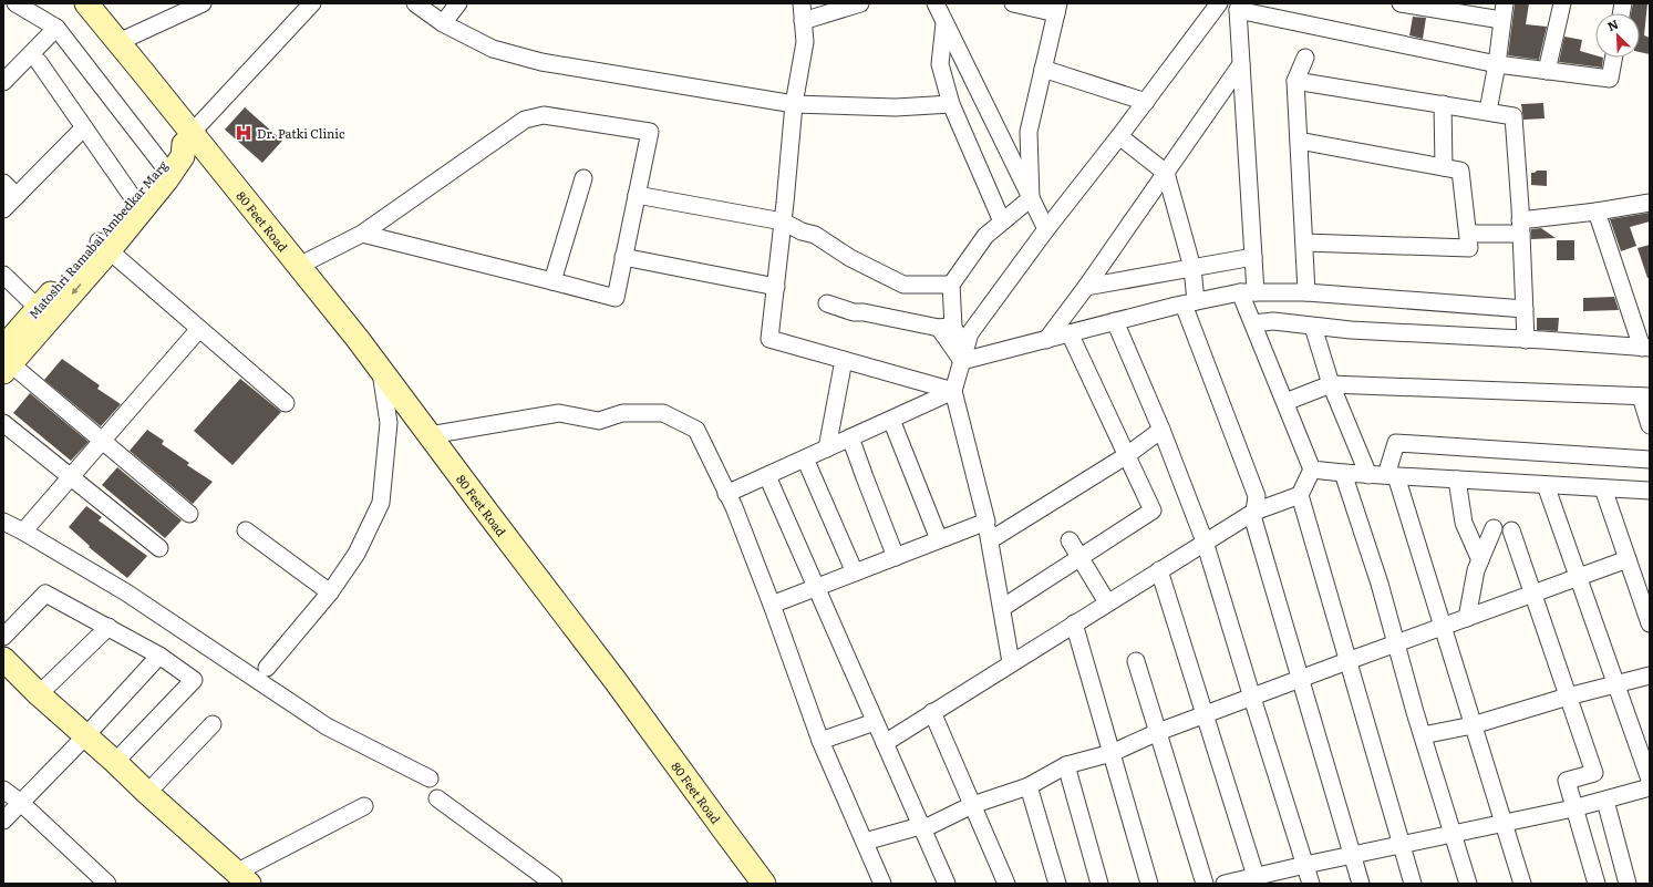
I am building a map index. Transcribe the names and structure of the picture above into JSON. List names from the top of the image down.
{
  "streets": {
    "main road": ["80 Feet Road", "Matoshri Ramabai Ambedkar Marg"]
  },
  "crossings": [
    ["80 Feet Road", "Matoshri Ramabai Ambedkar Marg"]
  ],
  "places": {
    "hospital": ["Dr. Patki Clinic"]
  },
  "north": "top left"
}
